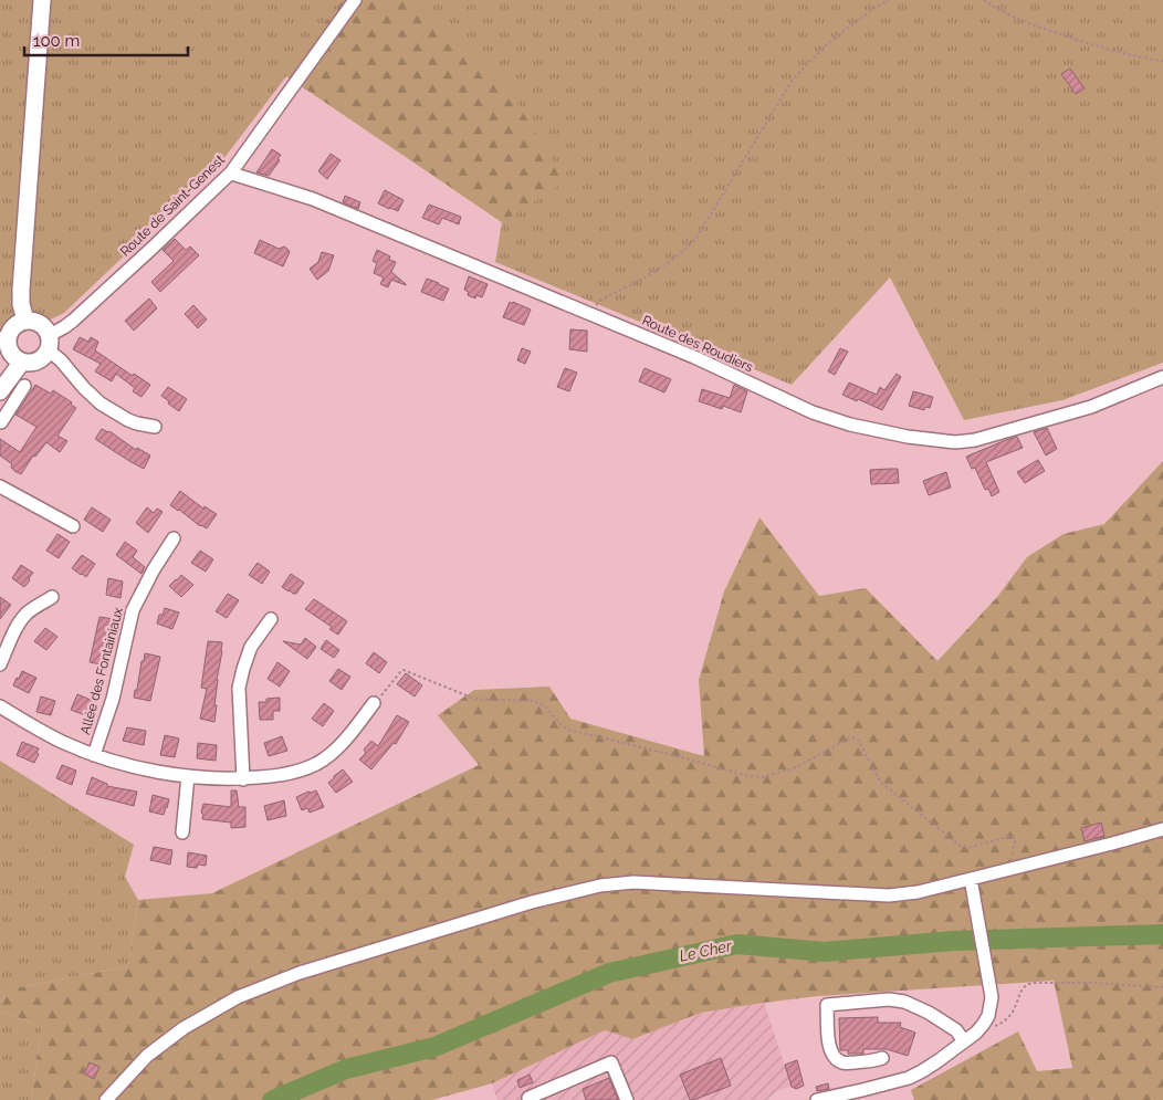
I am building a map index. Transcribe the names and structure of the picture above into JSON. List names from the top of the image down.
{
  "streets": {
    "street": ["Route de Saint-Genest", "Route des Roudiers", "Allée des Fontainiaux"]
  },
  "crossings": [
    ["Route de Saint-Genest", "Route des Roudiers"]
  ],
  "water": ["Le Cher"],
  "scale_bar": "100 m"
}
